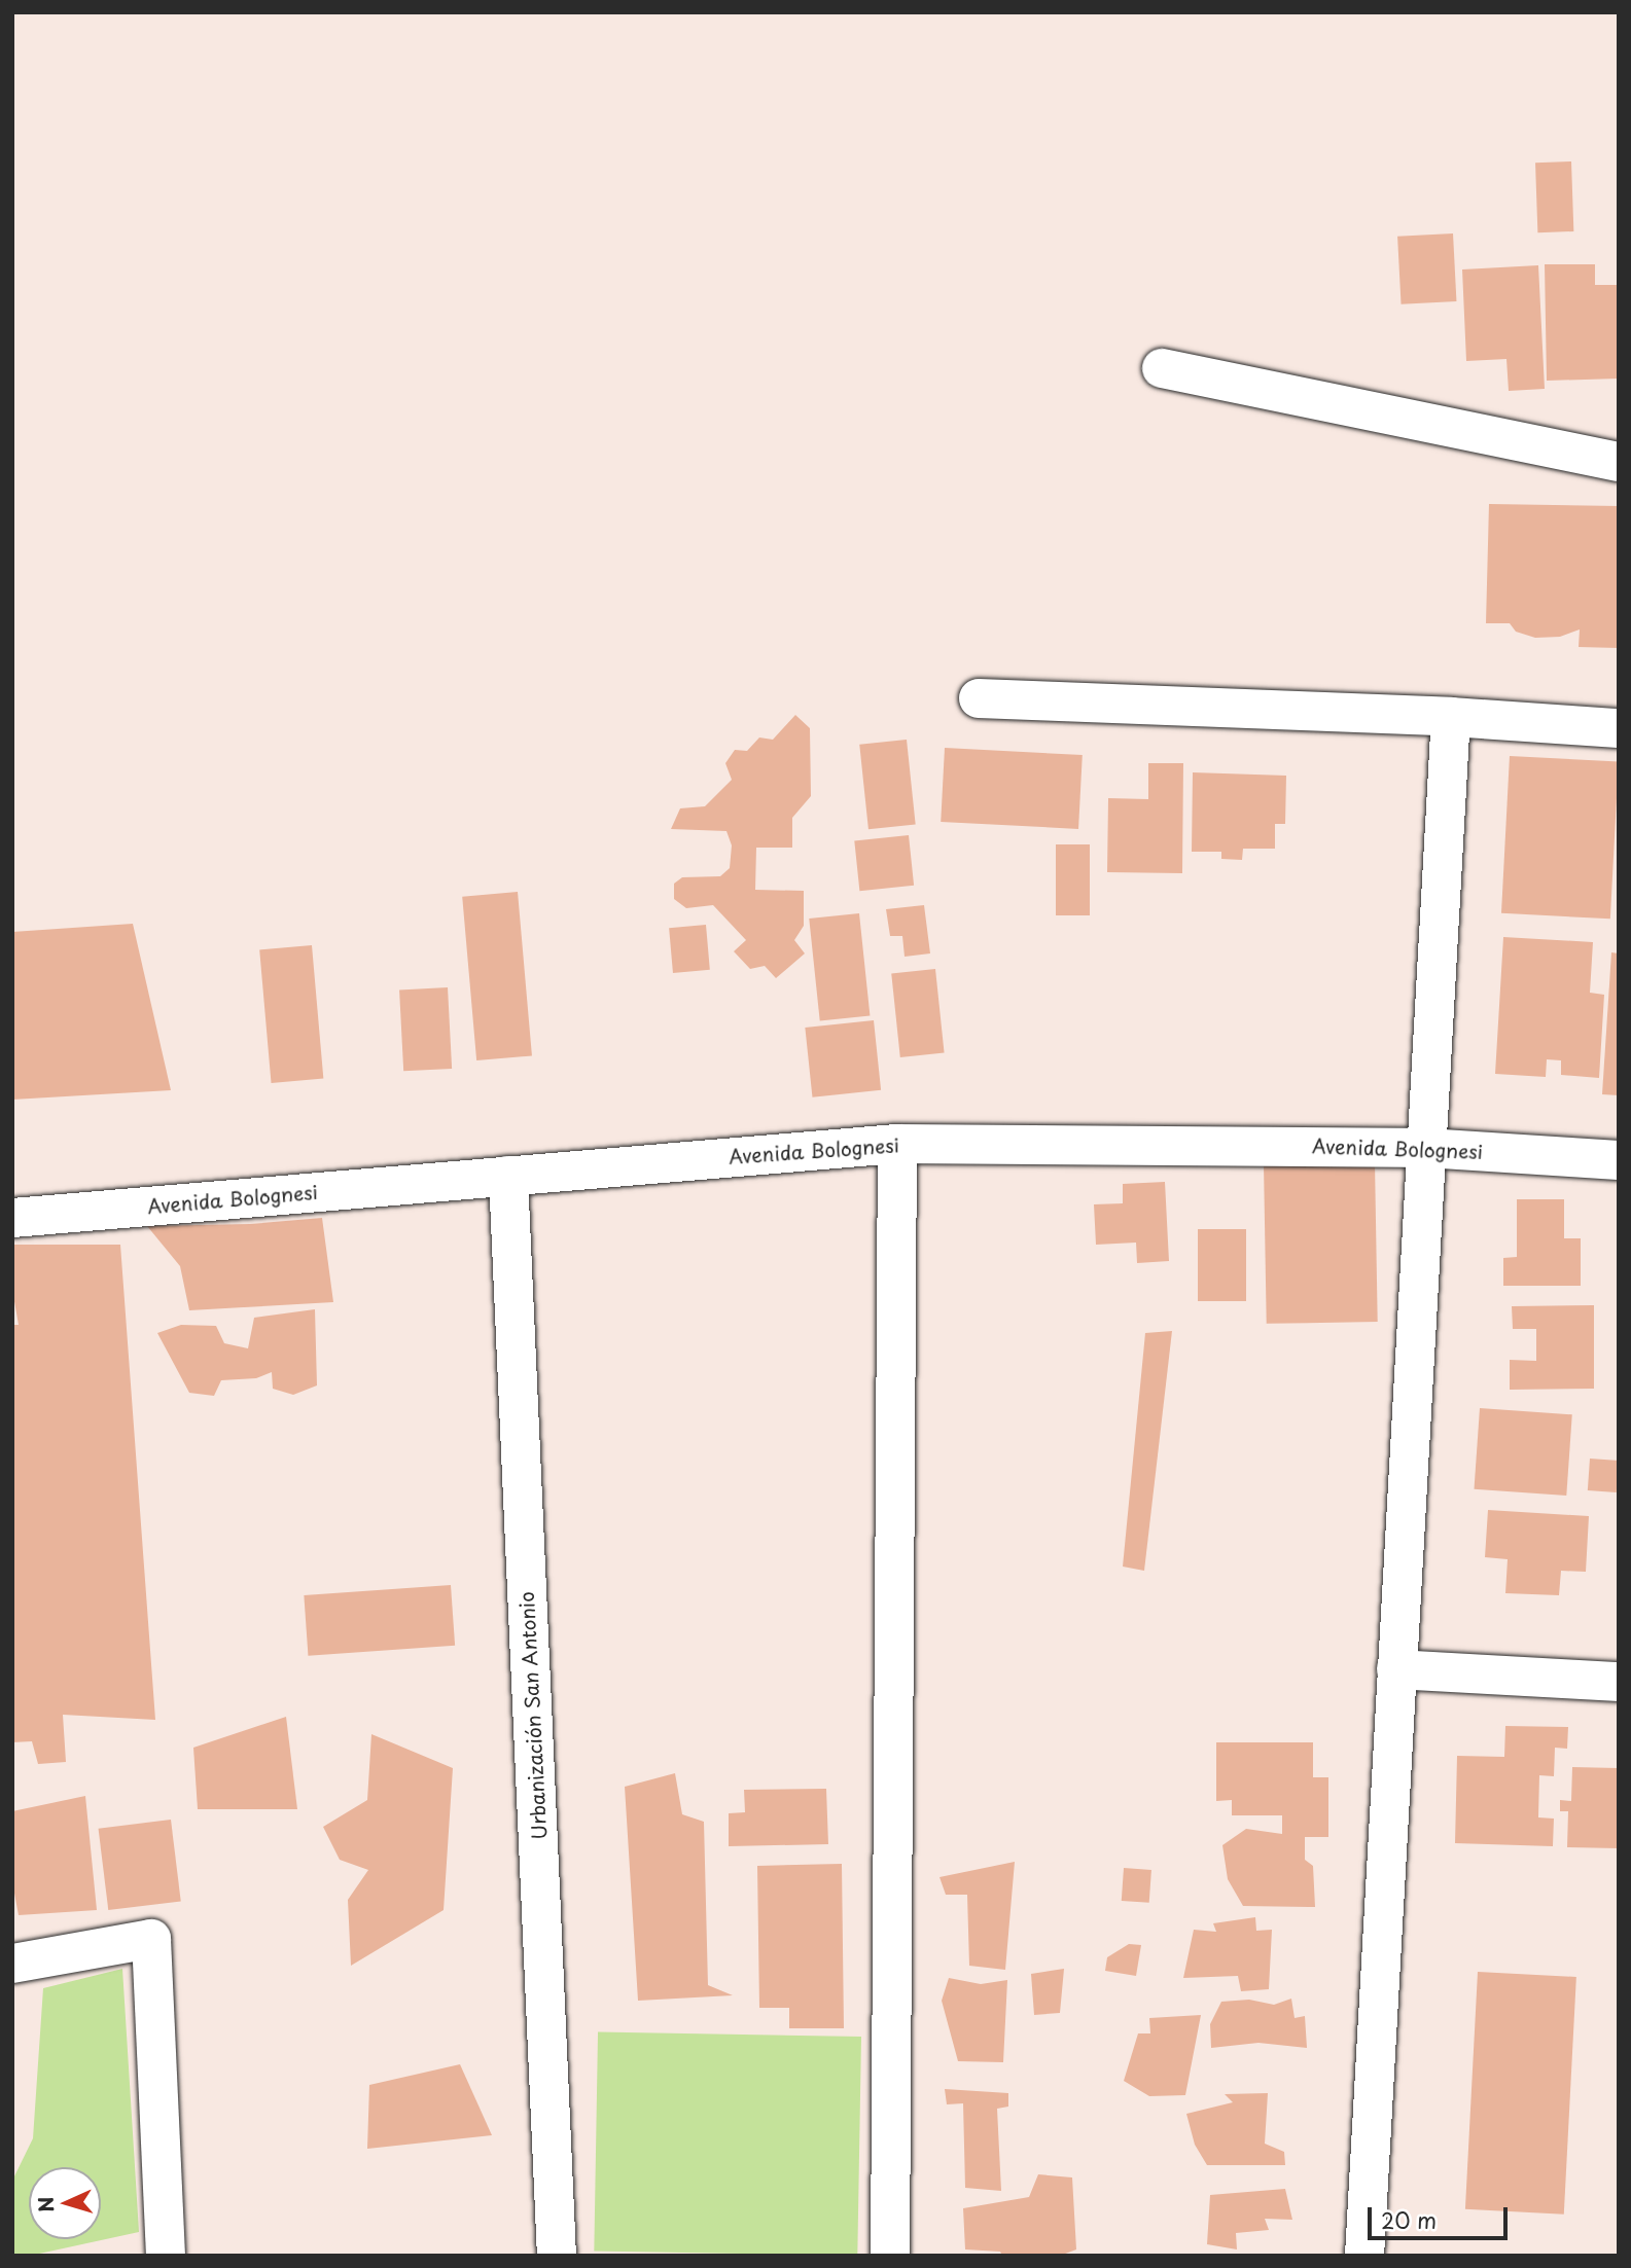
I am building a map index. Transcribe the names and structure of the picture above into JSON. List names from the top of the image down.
{
  "streets": {
    "street": ["Avenida Bolognesi", "Urbanización San Antonio"]
  },
  "crossings": [
    ["Avenida Bolognesi", "Urbanización San Antonio"]
  ],
  "scale_bar": "20 m",
  "north": "left"
}
